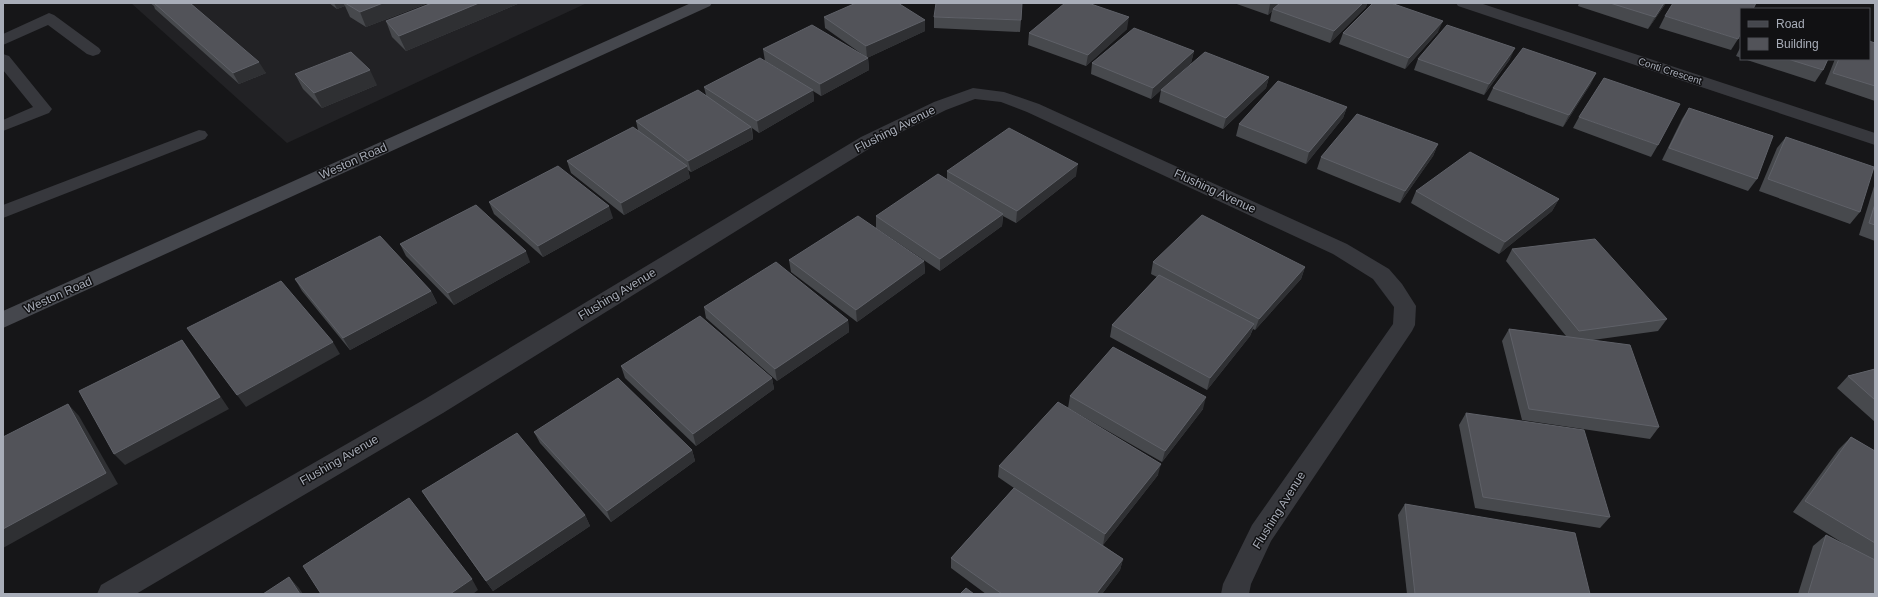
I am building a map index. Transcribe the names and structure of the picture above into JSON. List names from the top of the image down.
{
  "streets": {
    "main road": ["Weston Road"],
    "street": ["Conti Crescent", "Flushing Avenue"]
  },
  "legend": ["Road", "Building"]
}
